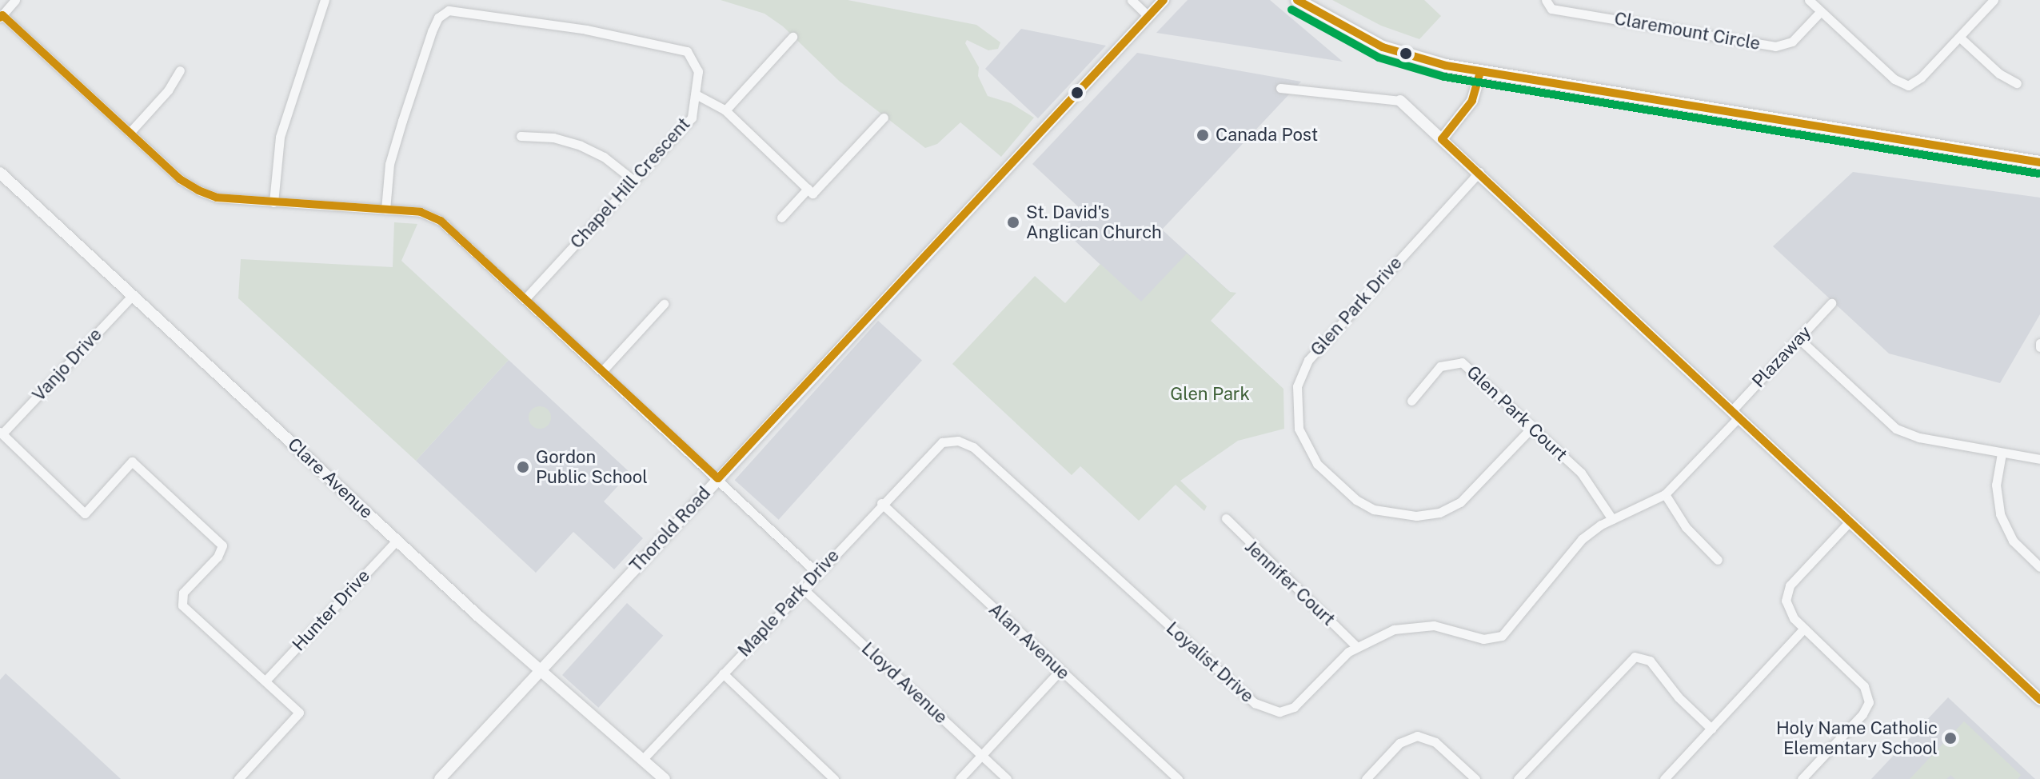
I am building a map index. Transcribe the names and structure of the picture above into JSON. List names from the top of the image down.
{
  "streets": {
    "street": [
      "Claremount Circle",
      "Chapel Hill Crescent",
      "Glen Park Drive",
      "Plazaway",
      "Vanjo Drive",
      "Glen Park Court",
      "Clare Avenue",
      "Thorold Road",
      "Jennifer Court",
      "Maple Park Drive",
      "Hunter Drive",
      "Alan Avenue",
      "Loyalist Drive",
      "Lloyd Avenue"
    ]
  },
  "crossings": [
    ["Glen Park Drive", "Glen Park Court"],
    ["Plazaway", "Loyalist Drive"],
    ["Vanjo Drive", "Clare Avenue"],
    ["Glen Park Court", "Loyalist Drive"],
    ["Clare Avenue", "Thorold Road"],
    ["Clare Avenue", "Maple Park Drive"],
    ["Clare Avenue", "Hunter Drive"],
    ["Jennifer Court", "Loyalist Drive"],
    ["Maple Park Drive", "Alan Avenue"],
    ["Maple Park Drive", "Loyalist Drive"],
    ["Maple Park Drive", "Lloyd Avenue"]
  ],
  "parks": ["Glen Park"],
  "places": [
    "Canada Post",
    "St. David's Anglican Church",
    "Gordon Public School",
    "Holy Name Catholic Elementary School"
  ]
}
